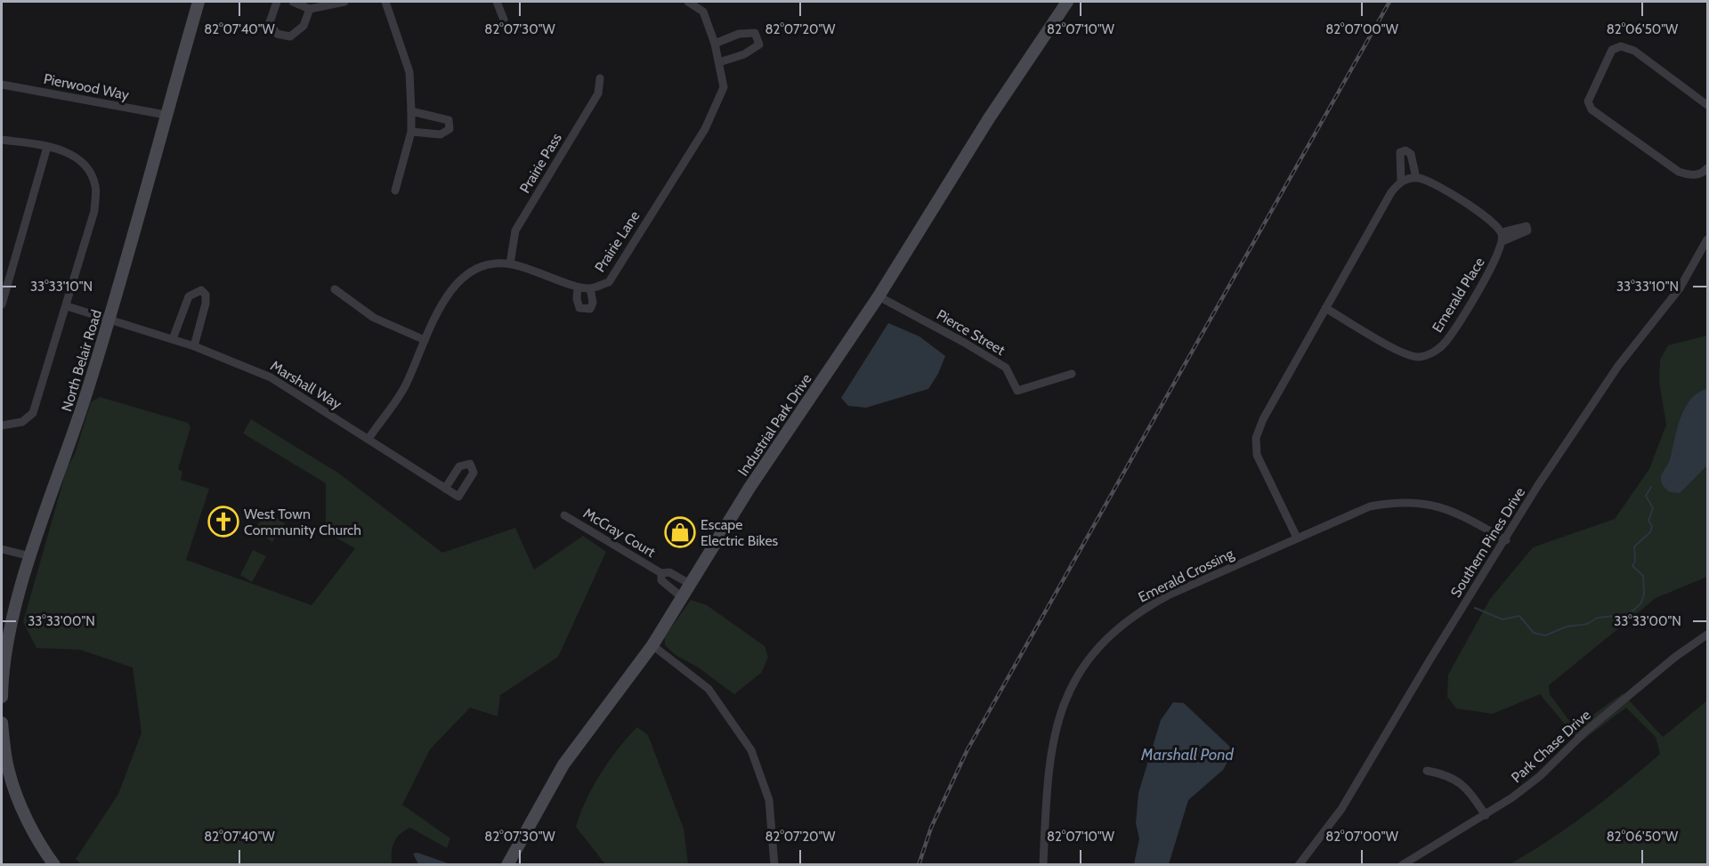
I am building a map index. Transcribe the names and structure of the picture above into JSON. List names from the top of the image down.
{
  "streets": {
    "street": [
      "Pierwood Way",
      "Prairie Pass",
      "Prairie Lane",
      "Emerald Place",
      "Pierce Street",
      "North Belair Road",
      "Marshall Way",
      "Industrial Park Drive",
      "McCray Court",
      "Southern Pines Drive",
      "Emerald Crossing",
      "Park Chase Drive"
    ]
  },
  "crossings": [
    ["Pierwood Way", "North Belair Road"],
    ["Prairie Pass", "Prairie Lane"],
    ["Prairie Lane", "Marshall Way"],
    ["Pierce Street", "Industrial Park Drive"],
    ["North Belair Road", "Marshall Way"],
    ["Industrial Park Drive", "McCray Court"],
    ["Southern Pines Drive", "Emerald Crossing"]
  ],
  "water": ["Marshall Pond"],
  "places": {
    "church": ["West Town Community Church"],
    "shop": ["Escape Electric Bikes"]
  },
  "coordinates": [
    "82°07'40\"W",
    "82°07'30\"W",
    "82°07'20\"W",
    "82°07'10\"W",
    "82°07'00\"W",
    "82°06'50\"W",
    "33°33'10\"N",
    "33°33'00\"N"
  ]
}
